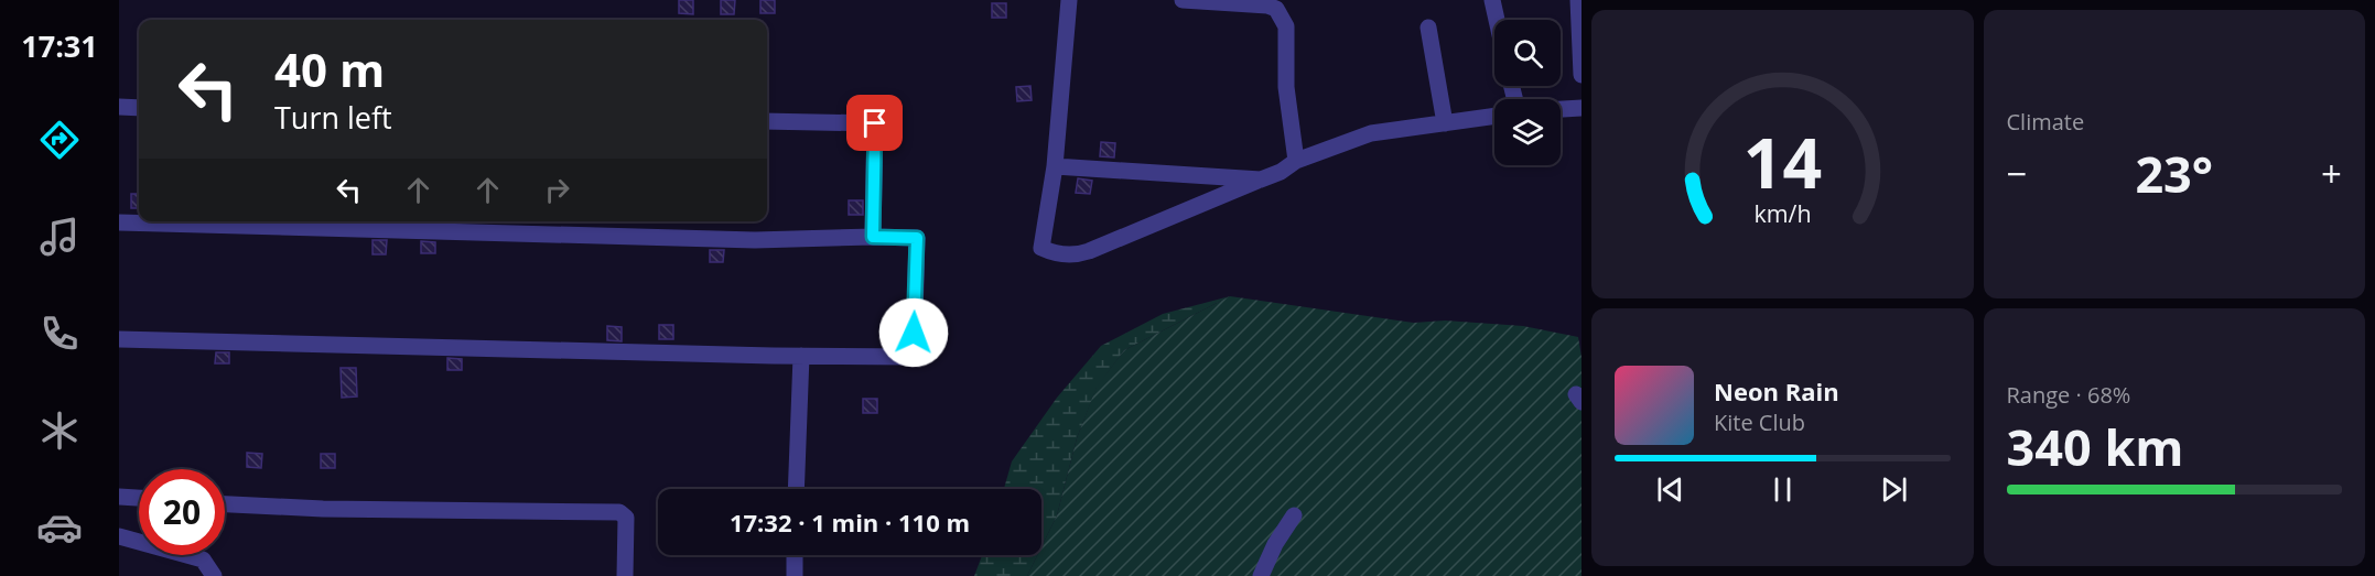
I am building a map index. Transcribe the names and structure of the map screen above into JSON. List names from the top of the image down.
{
  "page": {
    "tabs": "17:31",
    "tile": [
      "Climate",
      ["Range · 68%", "340 km"]
    ],
    "turn": ["40 m", "Turn left"],
    "heat": ["−", "23°", "+"],
    "song": ["Neon Rain", "Kite Club"],
    "limit": "20",
    "trip": "17:32 · 1 min · 110 m",
    "gauge": ["14", "km/h"]
  }
}
